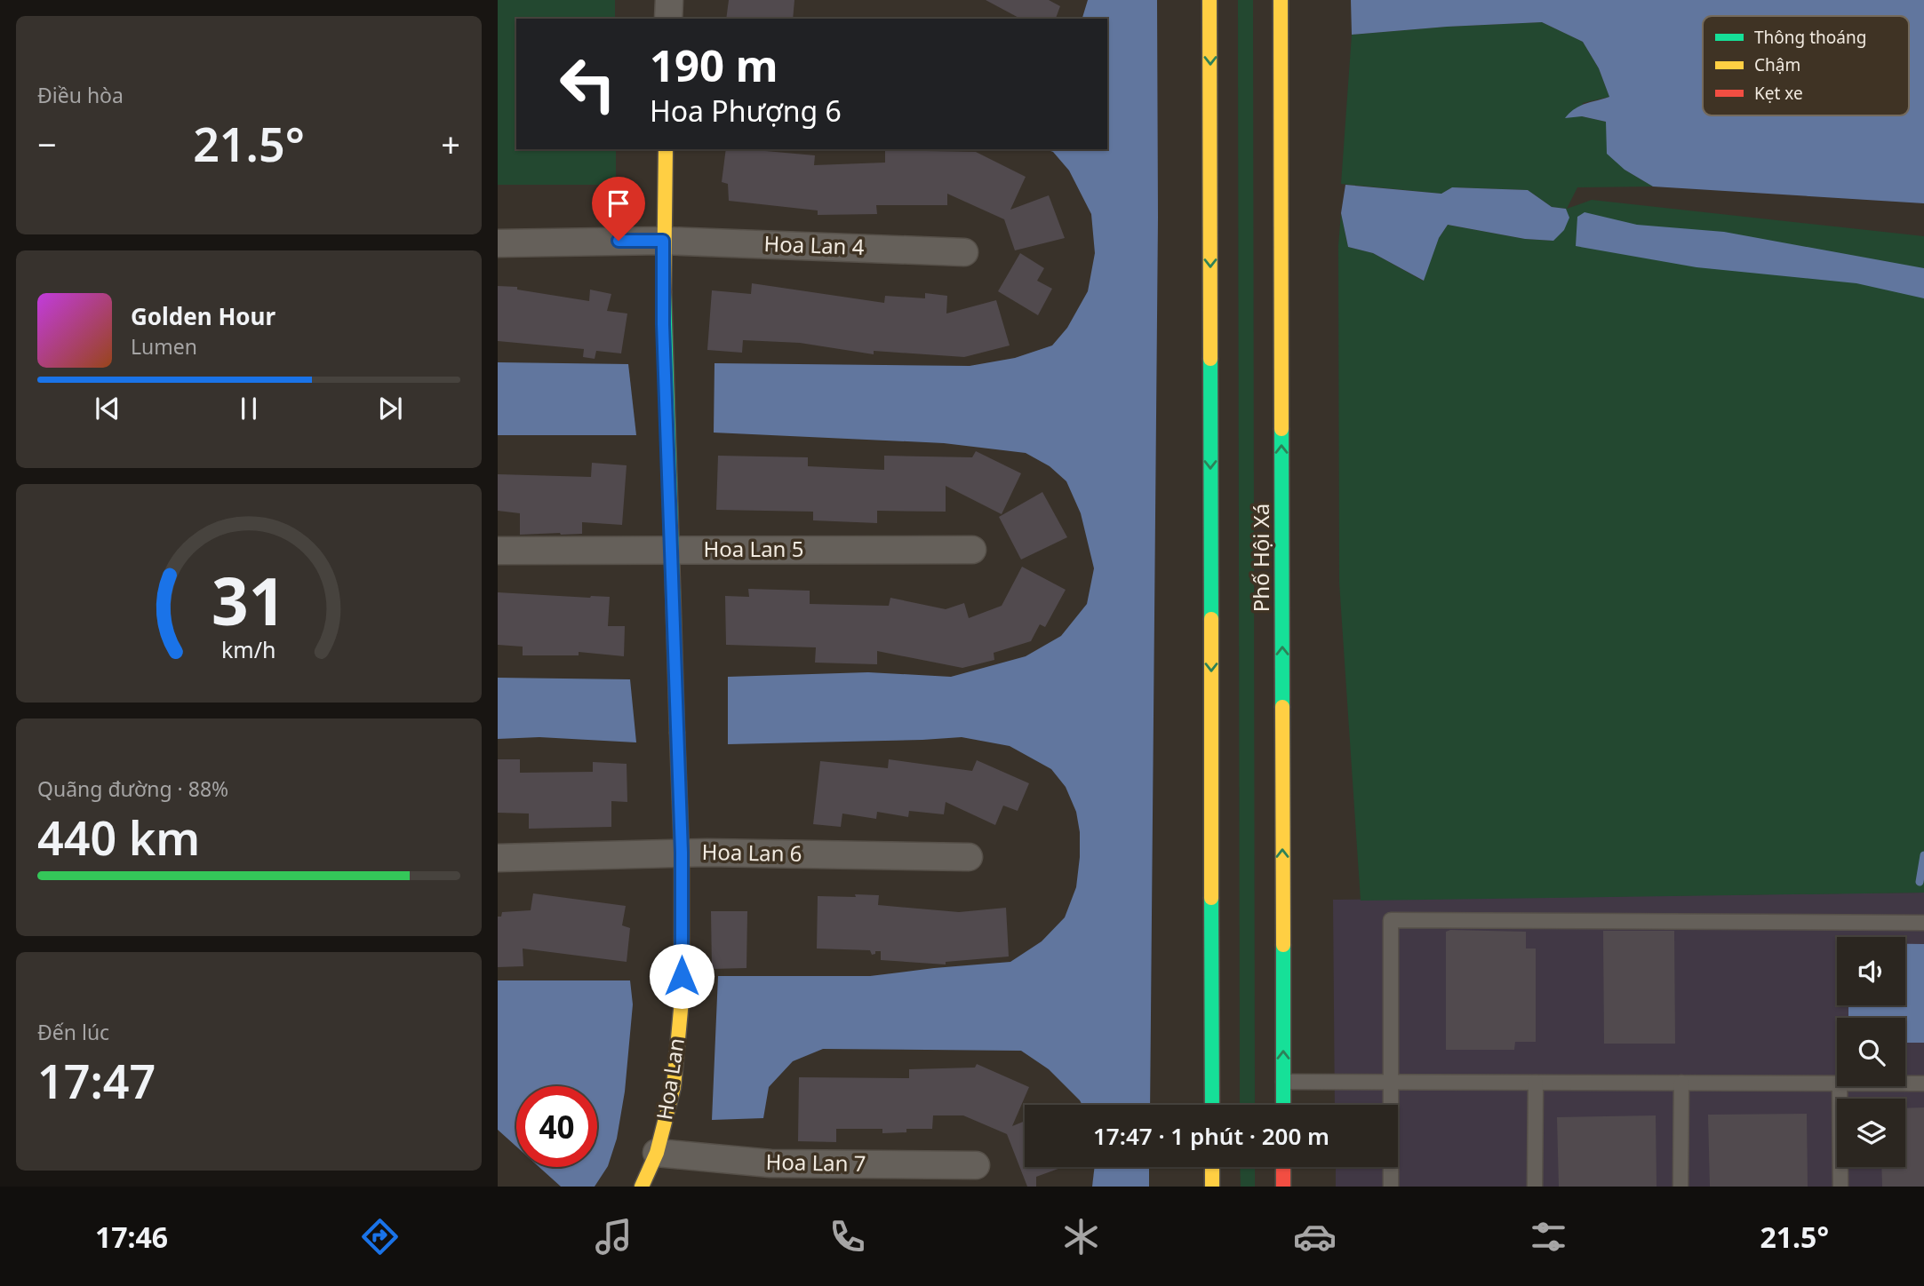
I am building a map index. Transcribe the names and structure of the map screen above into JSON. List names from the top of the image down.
{
  "streets": {
    "main road": ["Phố Hội Xá", "Hoa Lan"],
    "street": [
      "Hoa Lan 4",
      "Hoa Lan 5",
      "Hoa Lan 6",
      "Hoa Lan 7"
    ]
  },
  "crossings": [
    ["Hoa Lan 4", "Hoa Lan"],
    ["Hoa Lan 5", "Hoa Lan"],
    ["Hoa Lan 6", "Hoa Lan"],
    ["Hoa Lan", "Hoa Lan 7"]
  ],
  "legend": ["Thông thoáng", "Chậm", "Kẹt xe"],
  "page": {
    "tile": [
      "Điều hòa",
      ["Quãng đường · 88%", "440 km"],
      ["Đến lúc", "17:47"]
    ],
    "turn": ["190 m", "Hoa Phượng 6"],
    "heat": ["−", "21.5°", "+"],
    "song": ["Golden Hour", "Lumen"],
    "limit": "40",
    "trip": "17:47 · 1 phút · 200 m",
    "tabs": ["17:46", "21.5°"],
    "gauge": ["31", "km/h"]
  }
}
